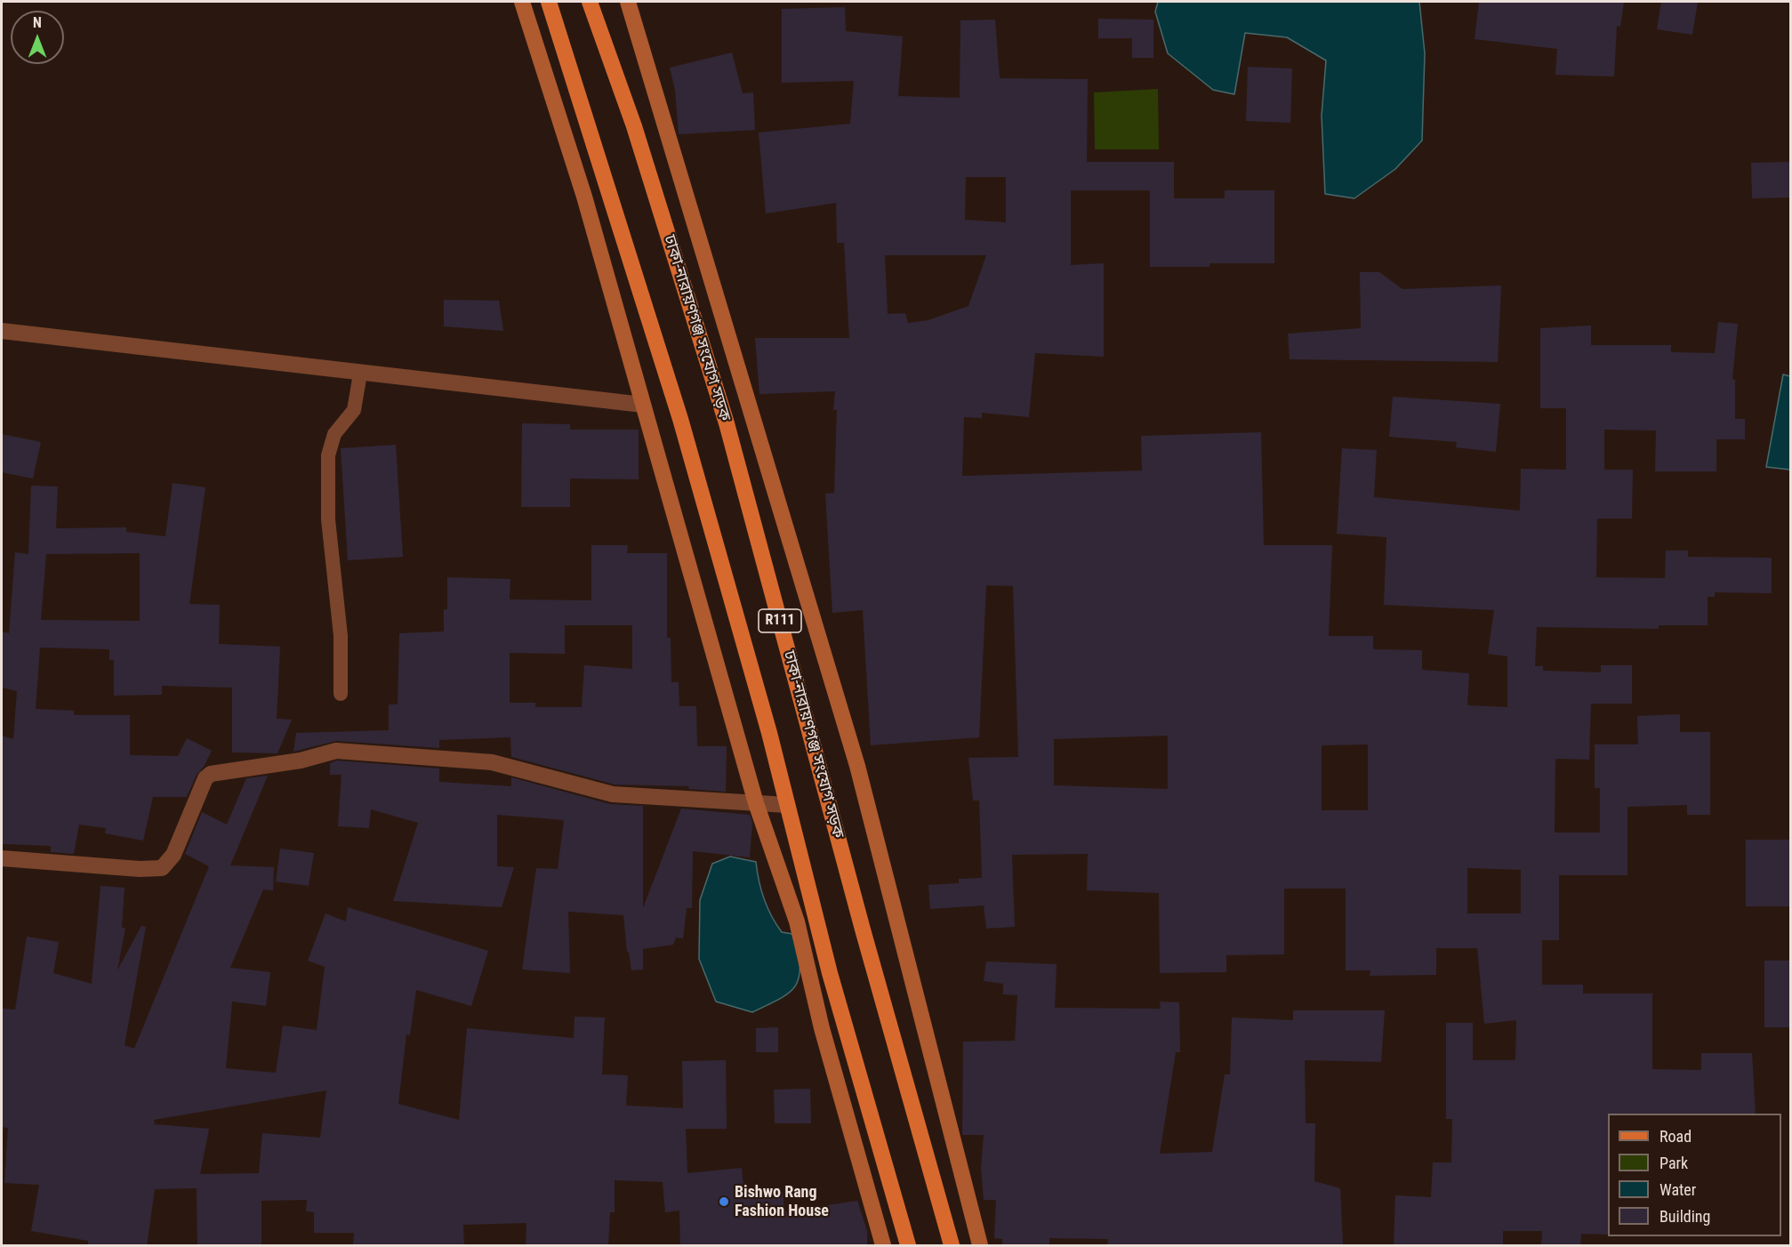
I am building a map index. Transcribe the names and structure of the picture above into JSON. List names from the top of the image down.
{
  "streets": {
    "main road": ["ঢাকা-নারায়ণগঞ্জ সংযোগ সড়ক", "R111"]
  },
  "places": ["Bishwo Rang Fashion House"],
  "legend": [
    "Road",
    "Park",
    "Water",
    "Building"
  ],
  "north": "top"
}
